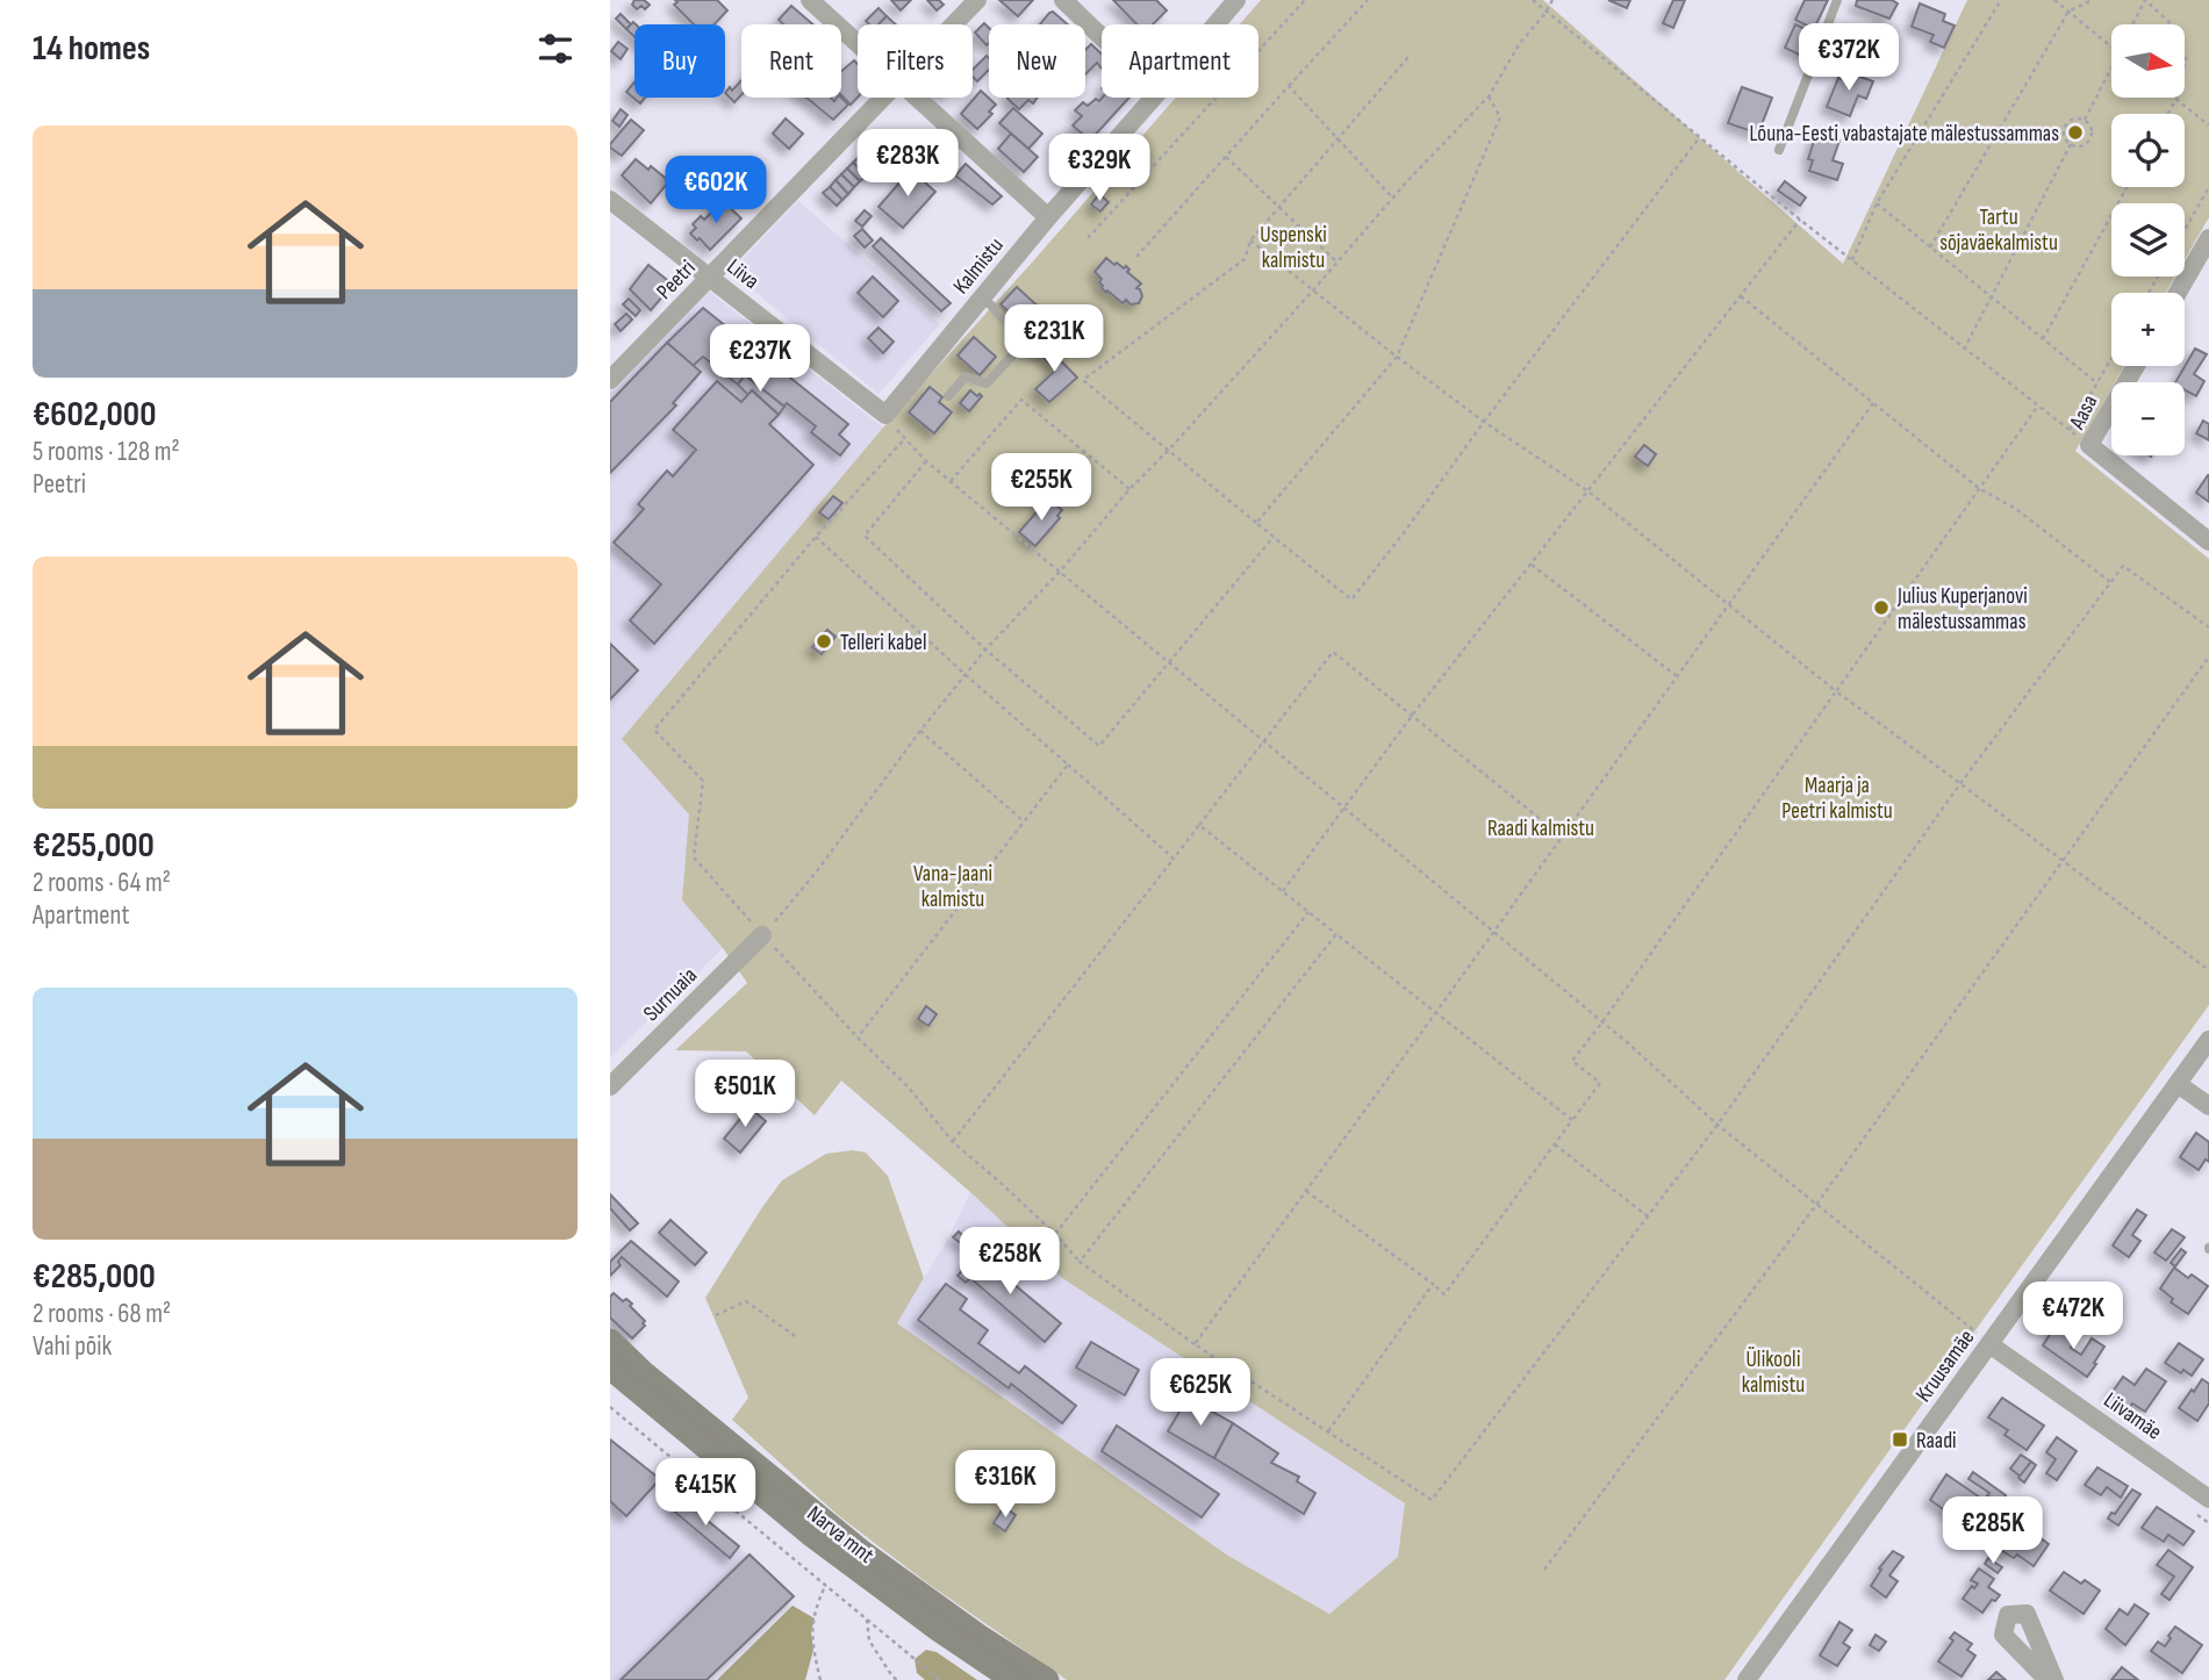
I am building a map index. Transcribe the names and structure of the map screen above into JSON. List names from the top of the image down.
{
  "streets": {
    "main road": ["Narva mnt"],
    "street": [
      "Kalmistu",
      "Liiva",
      "Peetri",
      "Aasa",
      "Surnuaia",
      "Kruusamäe",
      "Liivamäe"
    ]
  },
  "crossings": [
    ["Kalmistu", "Liiva"],
    ["Liiva", "Peetri"],
    ["Kruusamäe", "Liivamäe"]
  ],
  "parks": [
    "Tartu sõjaväekalmistu",
    "Uspenski kalmistu",
    "Maarja ja Peetri kalmistu",
    "Raadi kalmistu",
    "Vana-Jaani kalmistu",
    "Ülikooli kalmistu"
  ],
  "places": {
    "other": ["Lõuna-Eesti vabastajate mälestussammas", "Julius Kuperjanovi mälestussammas", "Telleri kabel"],
    "transit": ["Raadi"]
  },
  "north": "right",
  "page": {
    "heading": "14 homes",
    "price": [
      "€372K",
      "€283K",
      "€329K",
      "€602K",
      "€231K",
      "€237K",
      "€255K",
      "€501K",
      "€258K",
      "€472K",
      "€625K",
      "€316K",
      "€415K",
      "€285K"
    ],
    "map_buttons": ["+", "−"],
    "chip": [
      "Buy",
      "Rent",
      "Filters",
      "New",
      "Apartment"
    ],
    "list": [
      {
        "name": "€602,000",
        "note": "5 rooms · 128 m² · Peetri"
      },
      {
        "name": "€255,000",
        "note": "2 rooms · 64 m² · Apartment"
      },
      {
        "name": "€285,000",
        "note": "2 rooms · 68 m² · Vahi põik"
      }
    ]
  }
}
